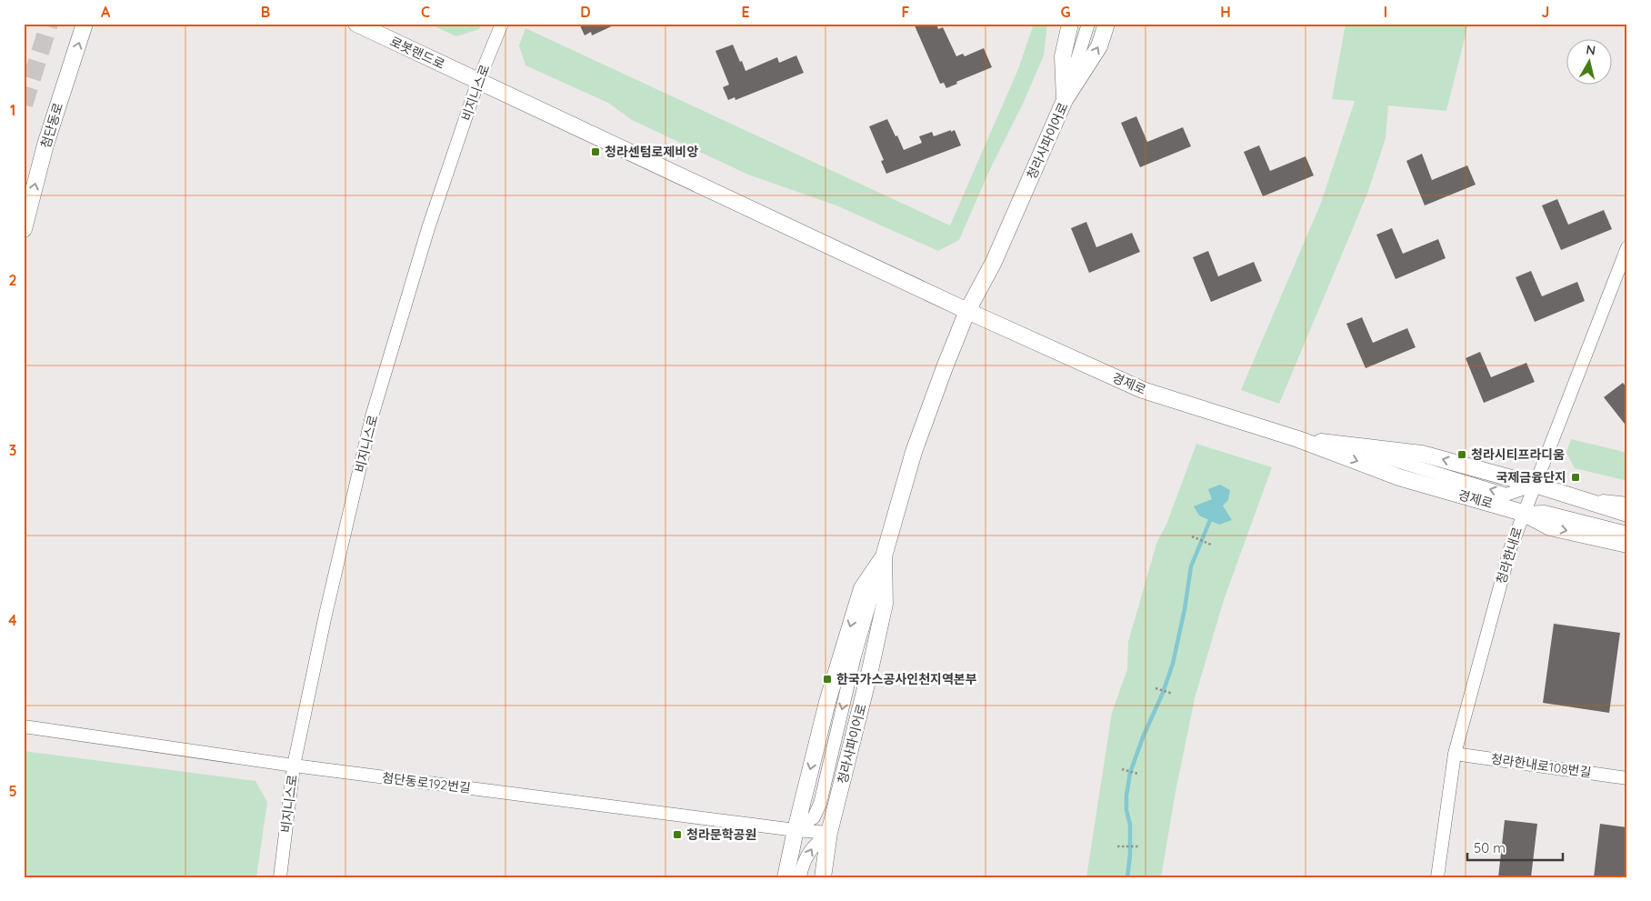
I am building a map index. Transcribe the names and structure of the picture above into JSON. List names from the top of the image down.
{
  "streets": {
    "main road": [
      "로봇랜드로",
      "첨단동로",
      "청라사파이어로",
      "경제로"
    ],
    "street": [
      "비지니스로",
      "청라한내로",
      "청라한내로108번길",
      "첨단동로192번길"
    ]
  },
  "crossings": [
    ["로봇랜드로", "비지니스로"],
    ["로봇랜드로", "청라사파이어로"],
    ["로봇랜드로", "경제로"],
    ["비지니스로", "첨단동로192번길"],
    ["청라사파이어로", "경제로"],
    ["청라사파이어로", "첨단동로192번길"],
    ["경제로", "청라한내로"],
    ["청라한내로", "청라한내로108번길"]
  ],
  "one_way": ["첨단동로"],
  "places": {
    "transit": [
      "청라센텀로제비앙",
      "청라시티프라디움",
      "국제금융단지",
      "한국가스공사인천지역본부",
      "청라문학공원"
    ]
  },
  "scale_bar": "50 m",
  "north": "top",
  "grid": {
    "columns": [
      "A",
      "B",
      "C",
      "D",
      "E",
      "F",
      "G",
      "H",
      "I",
      "J"
    ],
    "rows": [
      "1",
      "2",
      "3",
      "4",
      "5"
    ]
  }
}
